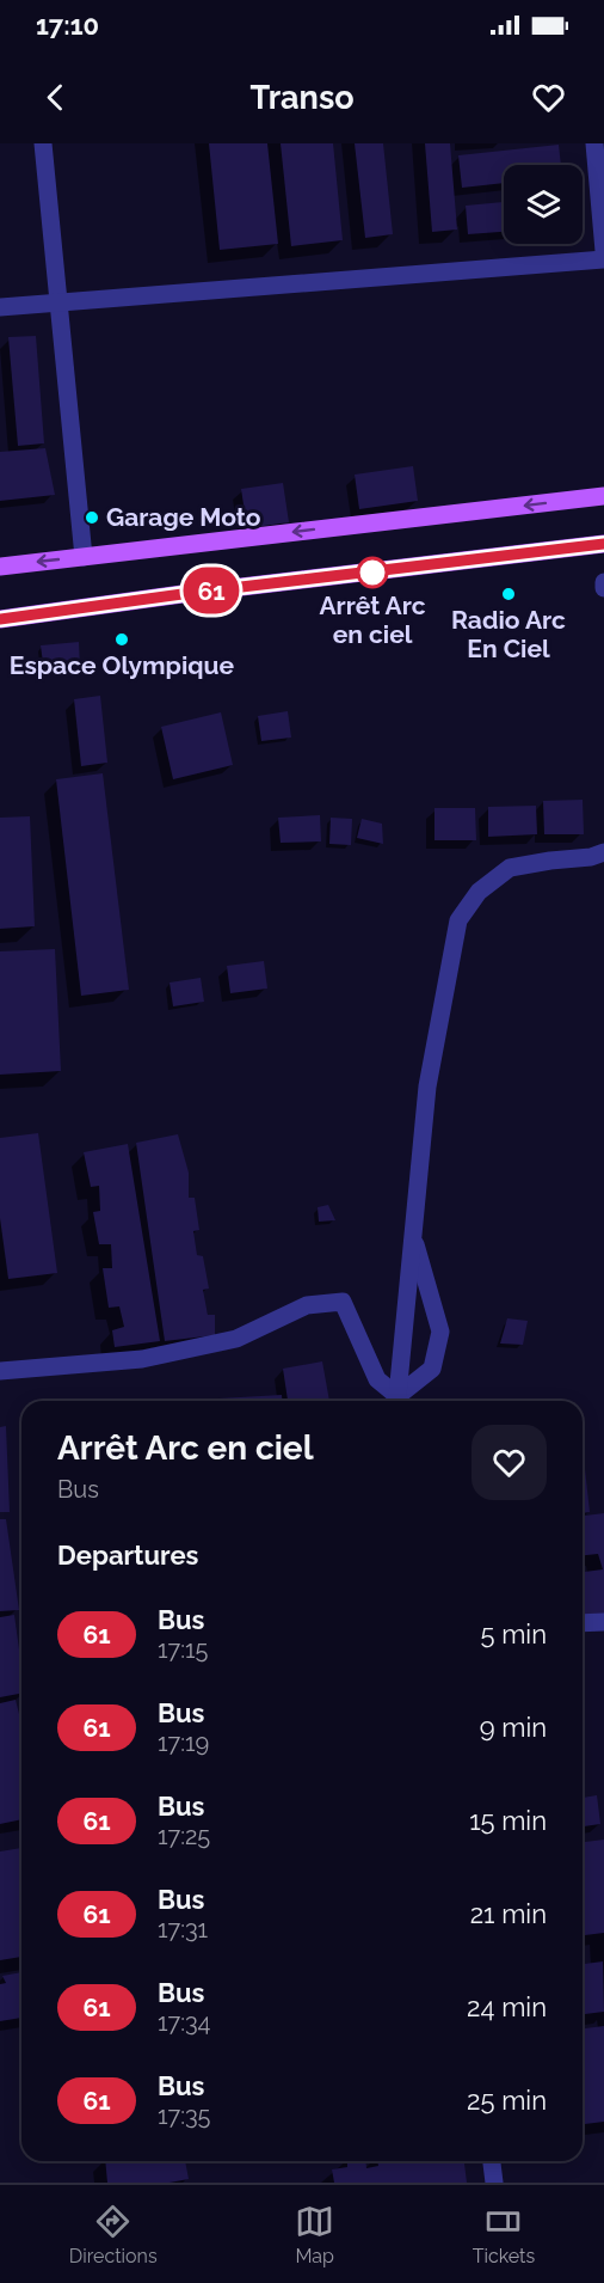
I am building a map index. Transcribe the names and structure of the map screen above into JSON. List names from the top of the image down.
{
  "places": [
    "Garage Moto",
    "Arrêt Arc en ciel",
    "Radio Arc En Ciel",
    "Espace Olympique"
  ],
  "lines": ["bus line 61"],
  "page": {
    "status": "17:10",
    "header": "Transo",
    "on_map": "61",
    "heading": [
      ["Arrêt Arc en ciel", "Bus"],
      "Departures"
    ],
    "list": [
      {
        "mark": "61",
        "name": "Bus",
        "note": "17:15",
        "value": "5 min"
      },
      {
        "mark": "61",
        "name": "Bus",
        "note": "17:19",
        "value": "9 min"
      },
      {
        "mark": "61",
        "name": "Bus",
        "note": "17:25",
        "value": "15 min"
      },
      {
        "mark": "61",
        "name": "Bus",
        "note": "17:31",
        "value": "21 min"
      },
      {
        "mark": "61",
        "name": "Bus",
        "note": "17:34",
        "value": "24 min"
      },
      {
        "mark": "61",
        "name": "Bus",
        "note": "17:35",
        "value": "25 min"
      }
    ],
    "tabs": ["Directions", "Map", "Tickets"]
  }
}
